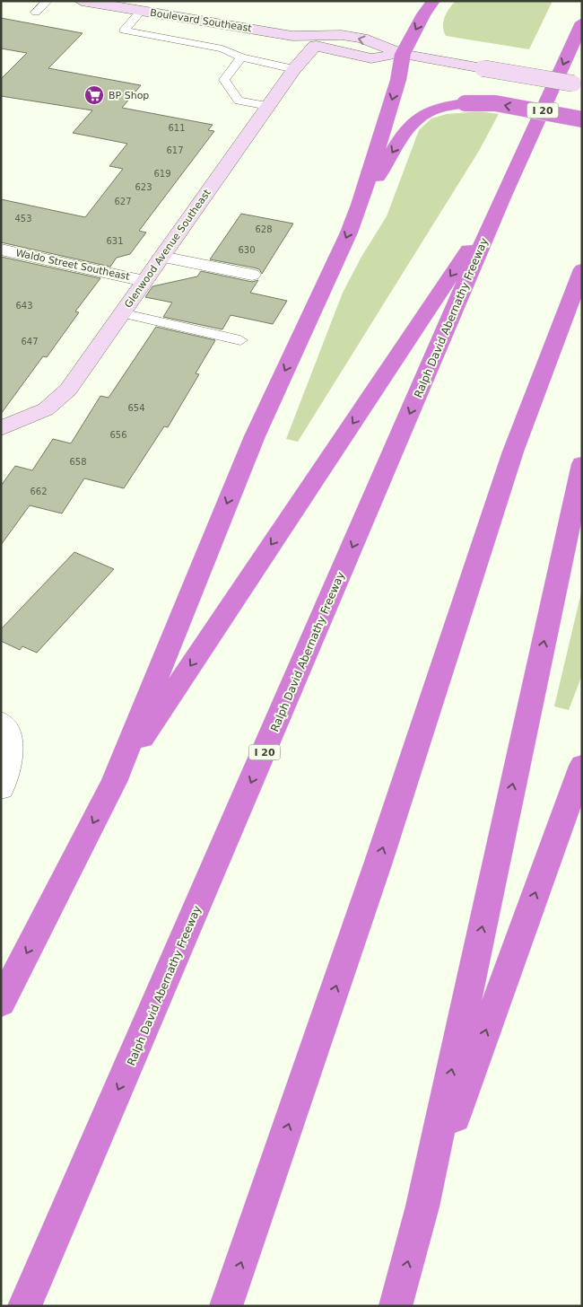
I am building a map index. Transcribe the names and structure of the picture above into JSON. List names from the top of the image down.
{
  "streets": {
    "highway": ["I 20", "Ralph David Abernathy Freeway"],
    "main road": ["Boulevard Southeast", "Glenwood Avenue Southeast"],
    "street": ["Waldo Street Southeast"]
  },
  "crossings": [
    ["Boulevard Southeast", "Glenwood Avenue Southeast"],
    ["Glenwood Avenue Southeast", "Waldo Street Southeast"]
  ],
  "places": {
    "supermarket": ["BP Shop"]
  },
  "house_numbers": [
    "611",
    "617",
    "619",
    "623",
    "627",
    "453",
    "628",
    "631",
    "630",
    "643",
    "647",
    "654",
    "656",
    "658",
    "662"
  ]
}
